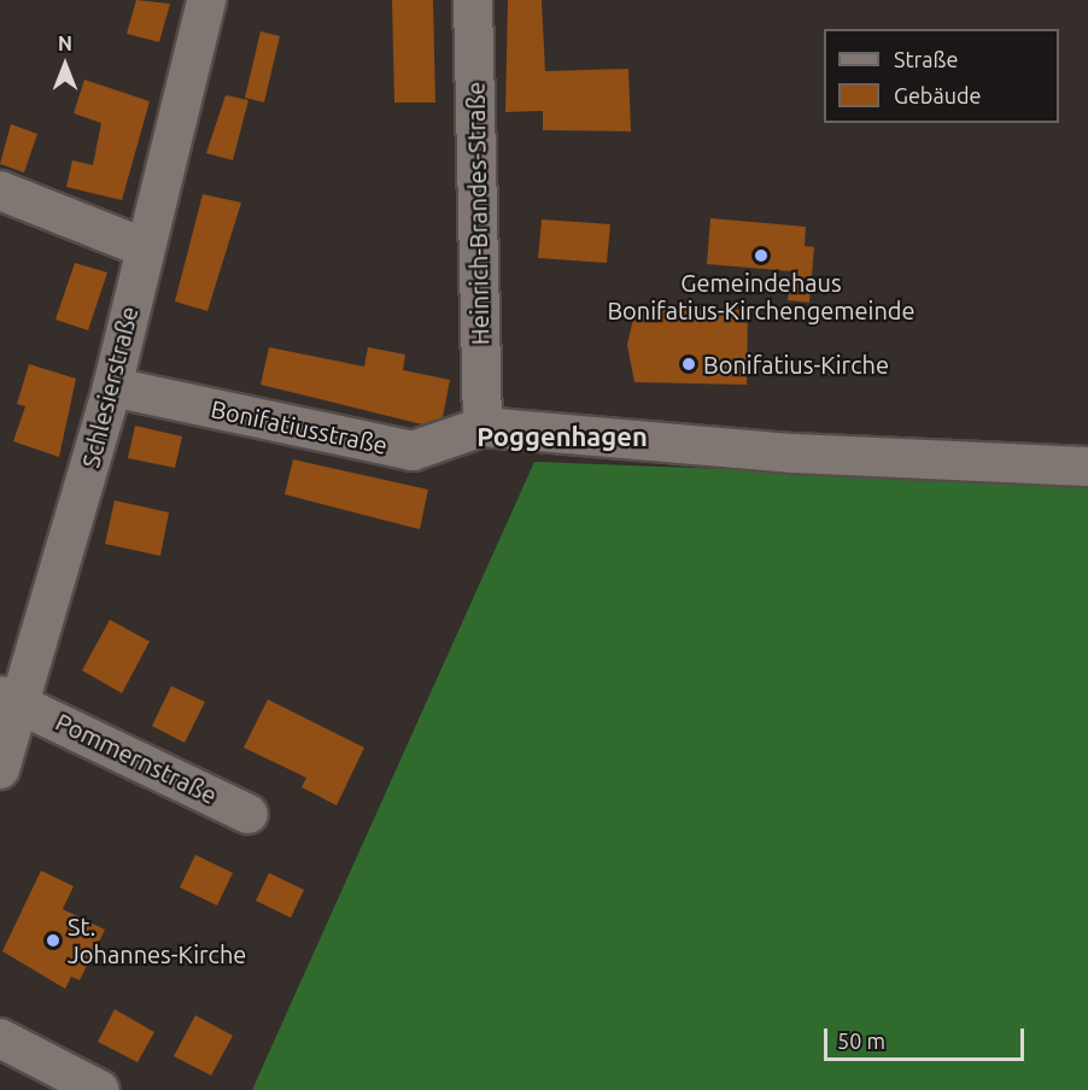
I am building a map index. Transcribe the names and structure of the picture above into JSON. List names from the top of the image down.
{
  "streets": {
    "street": [
      "Heinrich-Brandes-Straße",
      "Schlesierstraße",
      "Bonifatiusstraße",
      "Pommernstraße"
    ]
  },
  "crossings": [
    ["Heinrich-Brandes-Straße", "Bonifatiusstraße"],
    ["Schlesierstraße", "Bonifatiusstraße"],
    ["Schlesierstraße", "Pommernstraße"]
  ],
  "districts": ["Poggenhagen"],
  "places": ["Gemeindehaus Bonifatius-Kirchengemeinde", "Bonifatius-Kirche", "St. Johannes-Kirche"],
  "legend": ["Straße", "Gebäude"],
  "scale_bar": "50 m",
  "north": "top"
}
